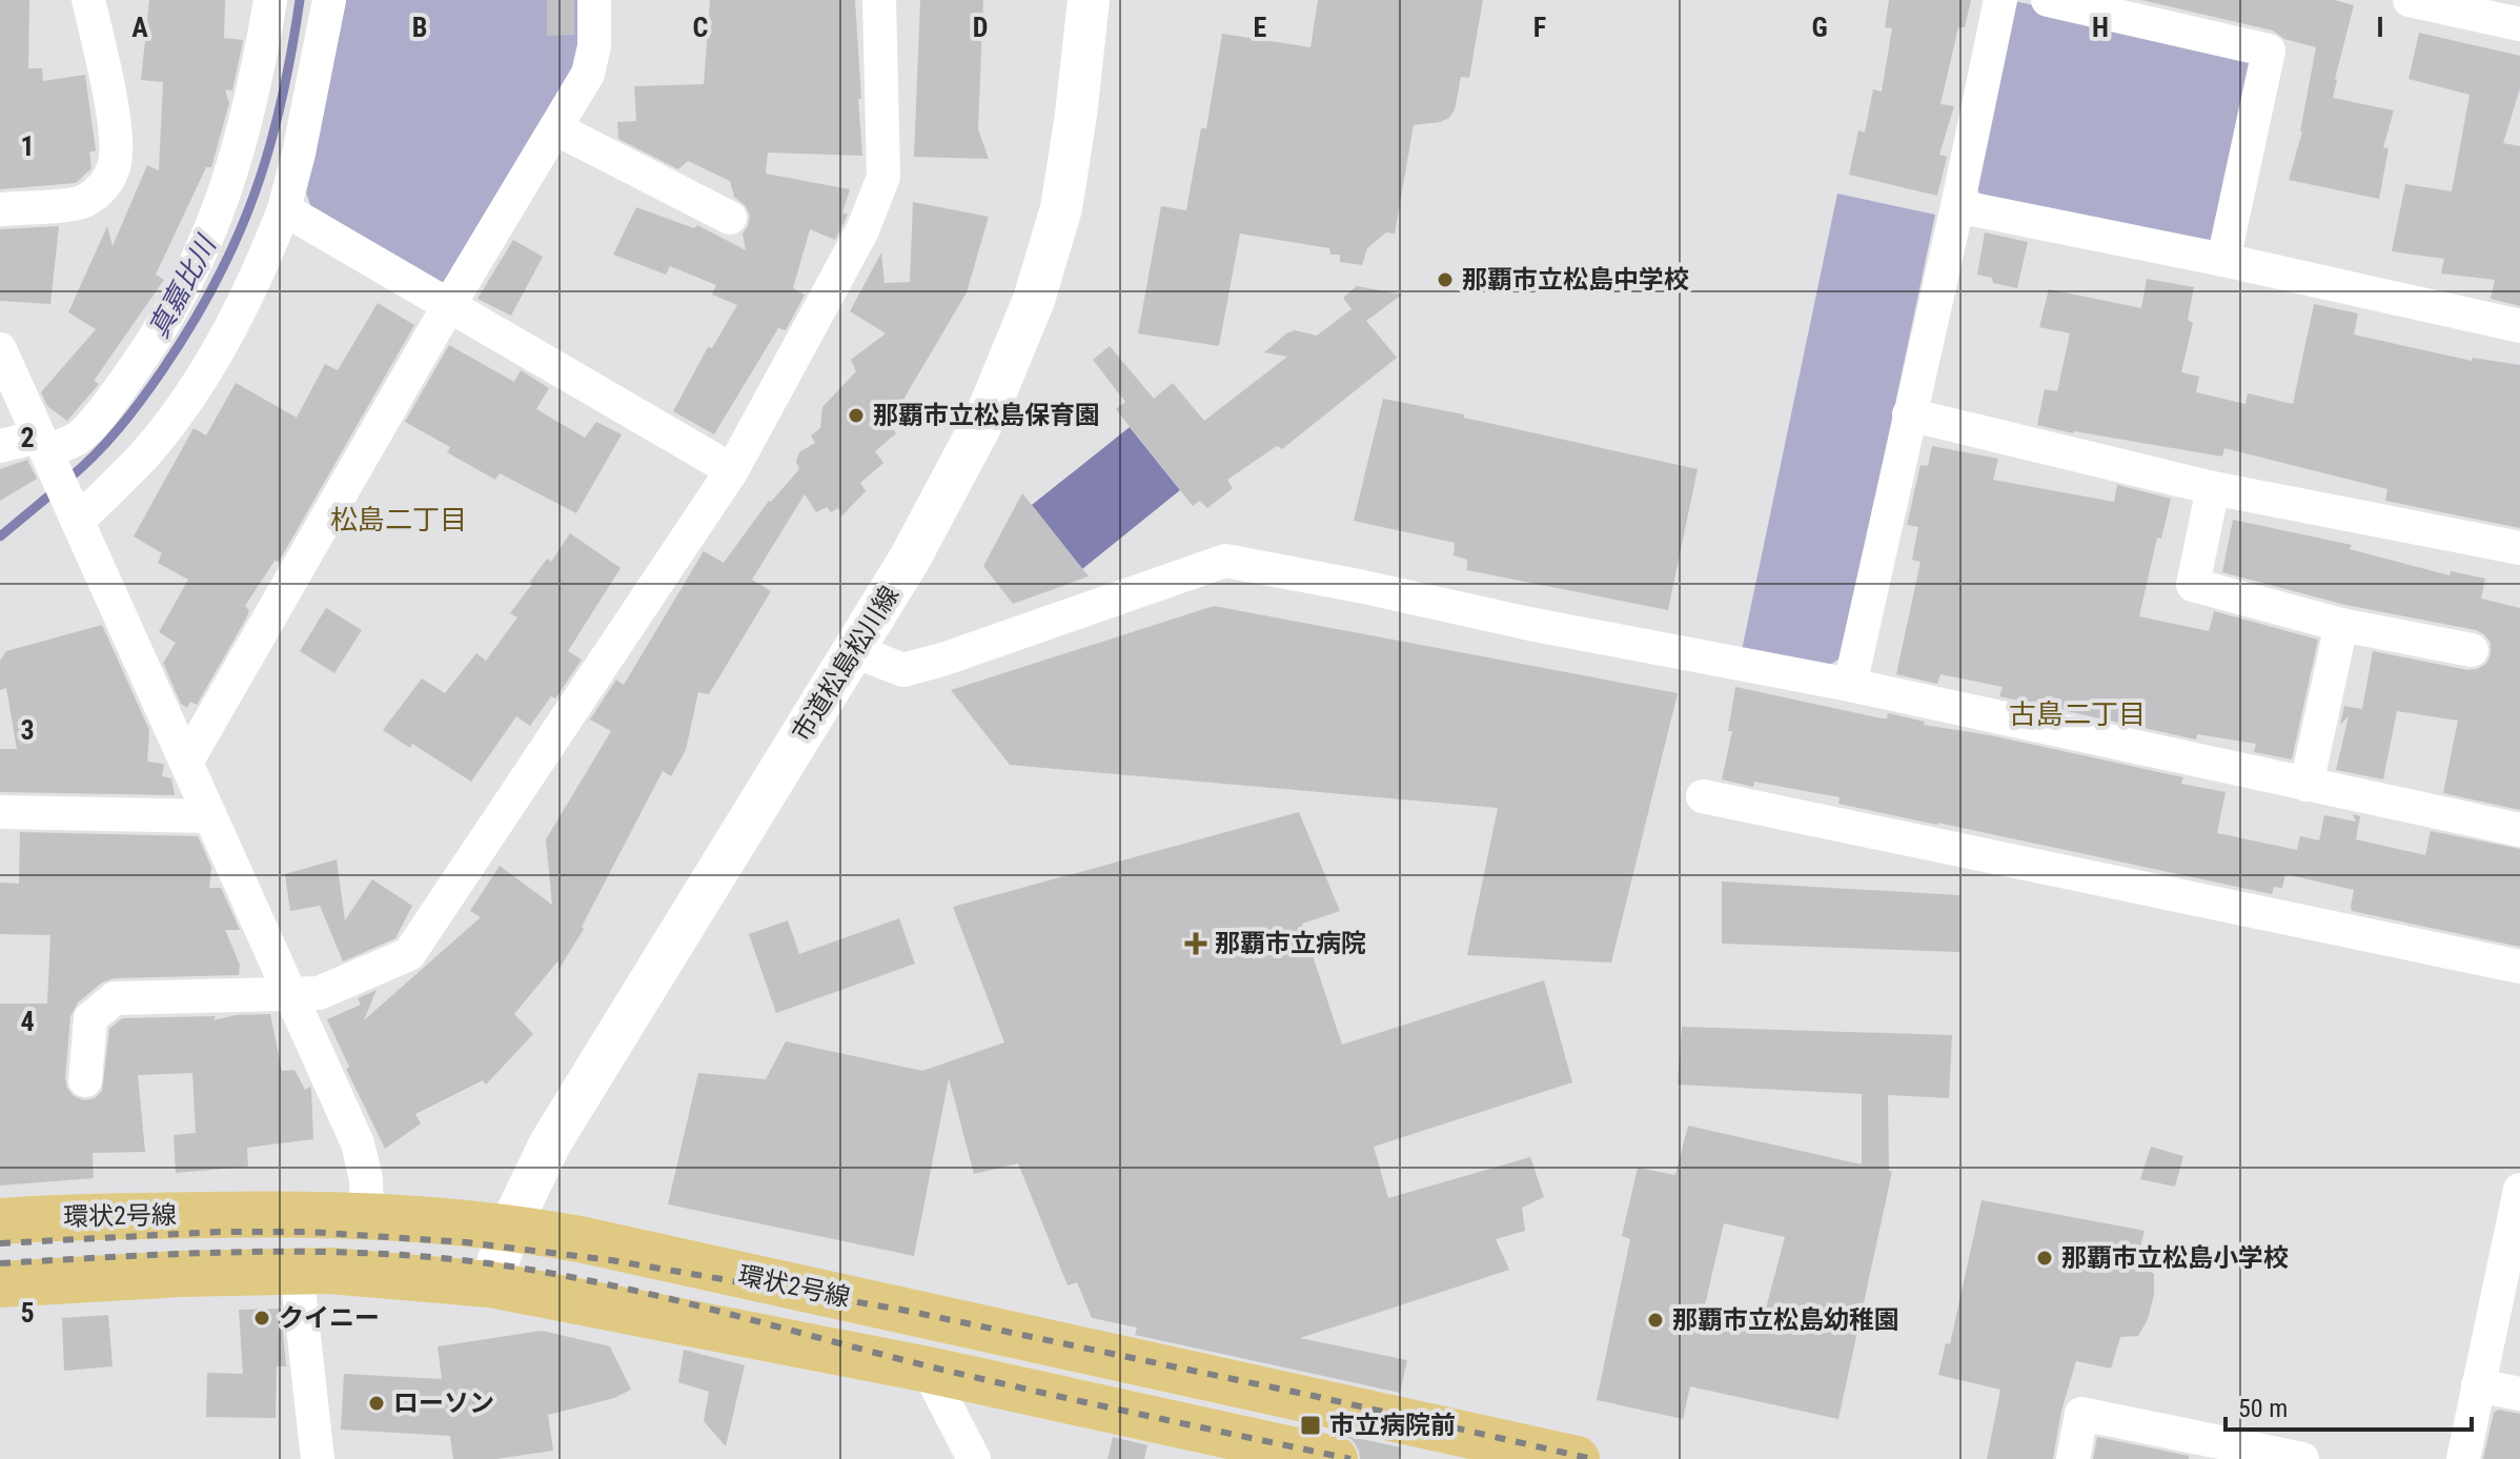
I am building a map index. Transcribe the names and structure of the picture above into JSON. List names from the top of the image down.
{
  "streets": {
    "main road": ["環状2号線"],
    "street": ["市道松島松川線"]
  },
  "crossings": [
    ["市道松島松川線", "環状2号線"]
  ],
  "districts": ["松島二丁目", "古島二丁目"],
  "water": ["真嘉比川"],
  "places": {
    "other": [
      "那覇市立松島中学校",
      "那覇市立松島保育園",
      "那覇市立松島小学校",
      "クイニー",
      "那覇市立松島幼稚園",
      "ローソン"
    ],
    "health": ["那覇市立病院"],
    "transit": ["市立病院前"]
  },
  "scale_bar": "50 m",
  "grid": {
    "columns": [
      "A",
      "B",
      "C",
      "D",
      "E",
      "F",
      "G",
      "H",
      "I"
    ],
    "rows": [
      "1",
      "2",
      "3",
      "4",
      "5"
    ]
  }
}
